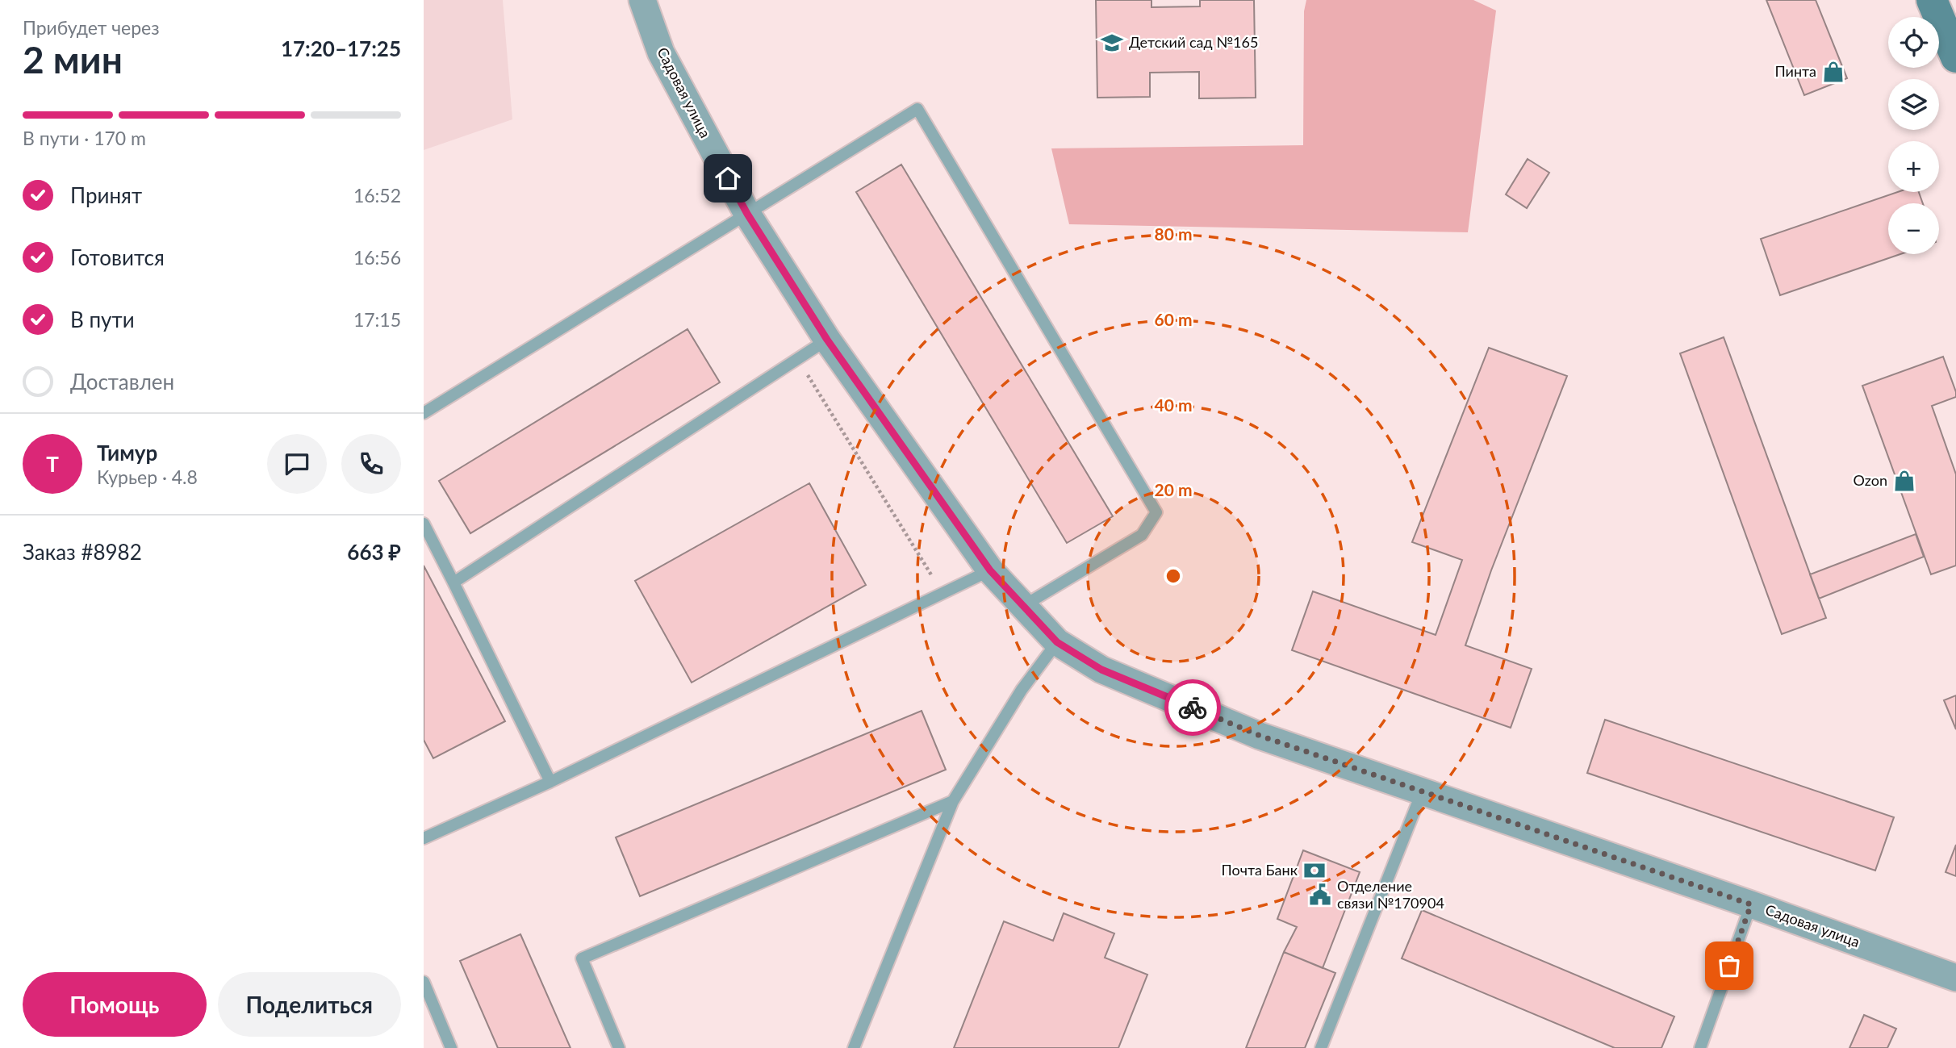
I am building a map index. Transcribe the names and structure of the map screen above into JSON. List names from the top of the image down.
{
  "streets": {
    "street": ["Садовая улица"]
  },
  "places": {
    "school or university": ["Детский сад №165"],
    "shop": ["Пинта", "Ozon"],
    "bank": ["Почта Банк"],
    "public building": ["Отделение связи №170904"]
  },
  "page": {
    "heading": ["2 мин", "Прибудет через", "17:20–17:25"],
    "panel": [
      "Тимур",
      "Курьер · 4.8",
      "Заказ #8982",
      "663 ₽"
    ],
    "map_buttons": ["+", "−"],
    "bar": "В пути · 170 m",
    "list": [
      ["Принят", "16:52"],
      ["Готовится", "16:56"],
      ["В пути", "17:15"],
      "Доставлен"
    ],
    "round": "Т",
    "buttons": ["Помощь", "Поделиться"]
  },
  "rings": [
    "80 m",
    "60 m",
    "40 m",
    "20 m"
  ]
}
